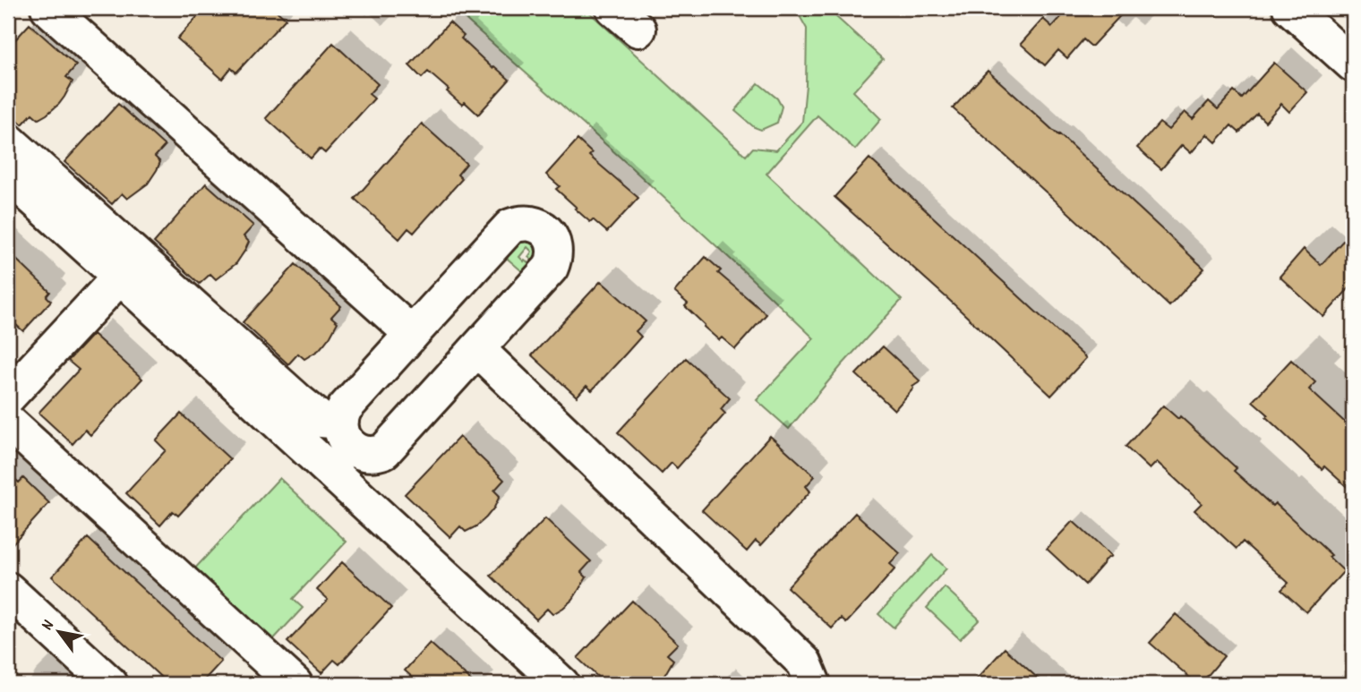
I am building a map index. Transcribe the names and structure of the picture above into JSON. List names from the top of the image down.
{
  "north": "top left"
}
